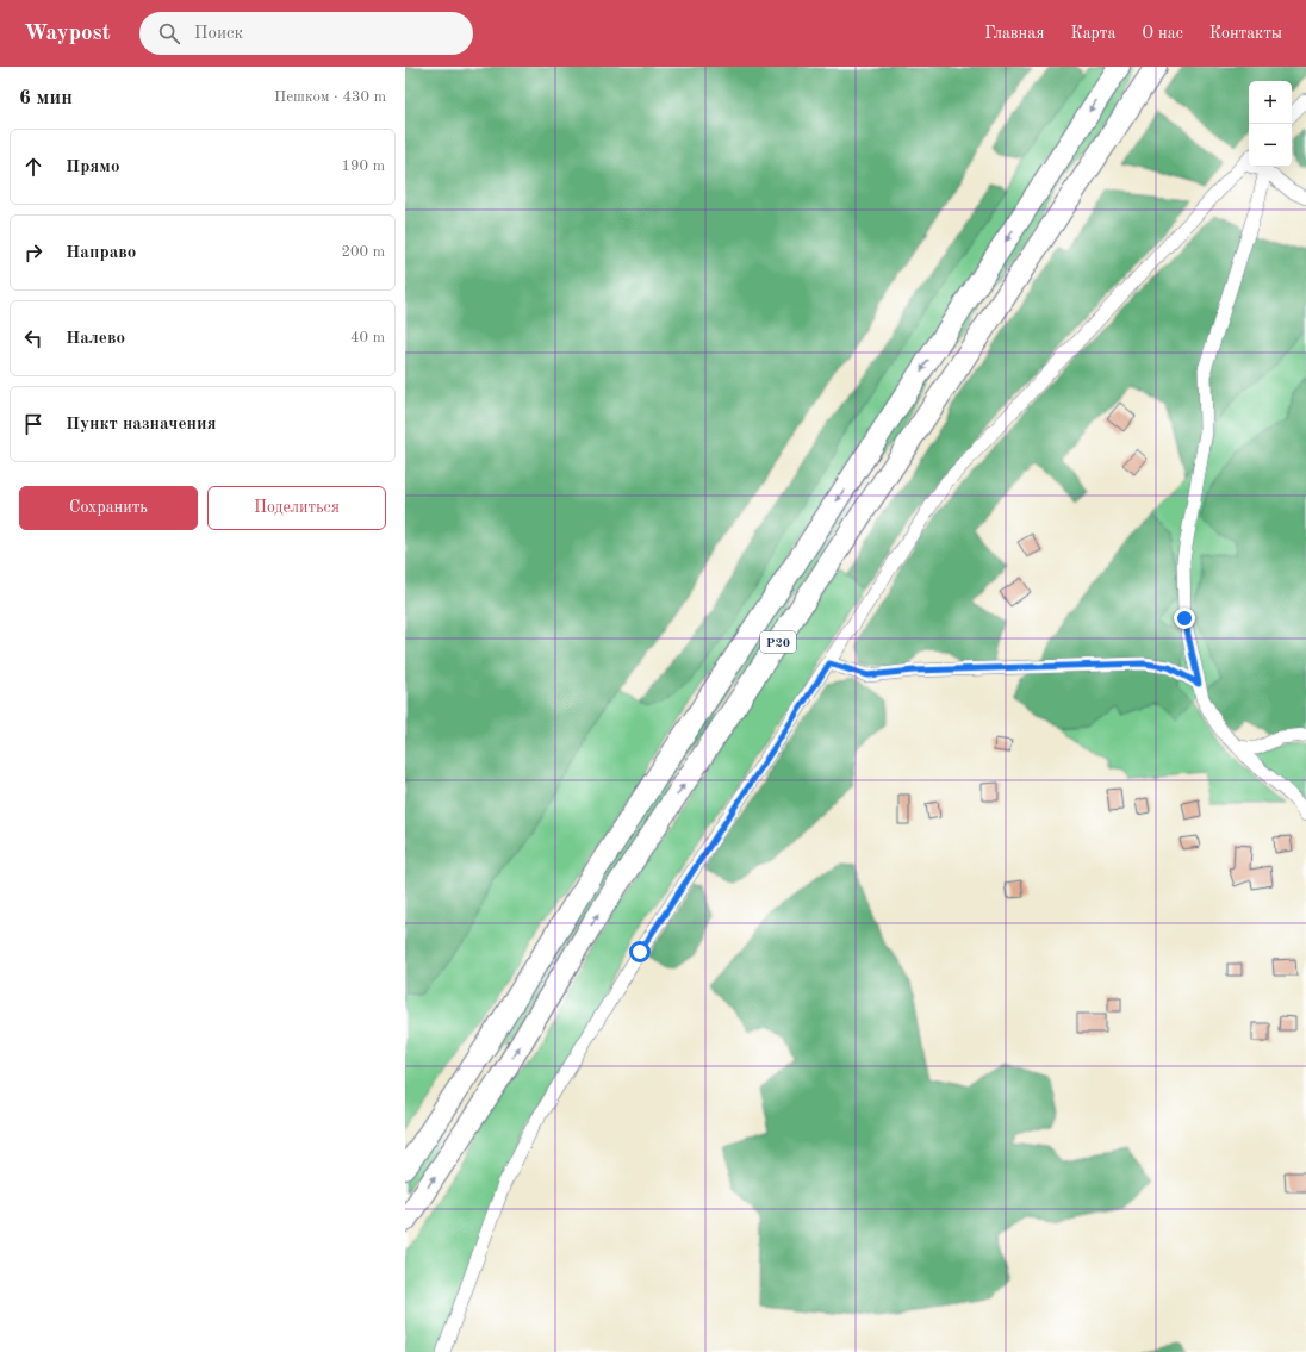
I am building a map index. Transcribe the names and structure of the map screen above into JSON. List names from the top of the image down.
{
  "streets": {
    "main road": ["Р20"]
  },
  "page": {
    "header": "Waypost",
    "search": "Поиск",
    "nav": [
      "Главная",
      "Карта",
      "О нас",
      "Контакты"
    ],
    "heading": ["6 мин", "Пешком · 430 m"],
    "map_buttons": ["+", "−"],
    "list": [
      ["Прямо", "190 m"],
      ["Направо", "200 m"],
      ["Налево", "40 m"],
      "Пункт назначения"
    ],
    "buttons": ["Сохранить", "Поделиться"]
  }
}
